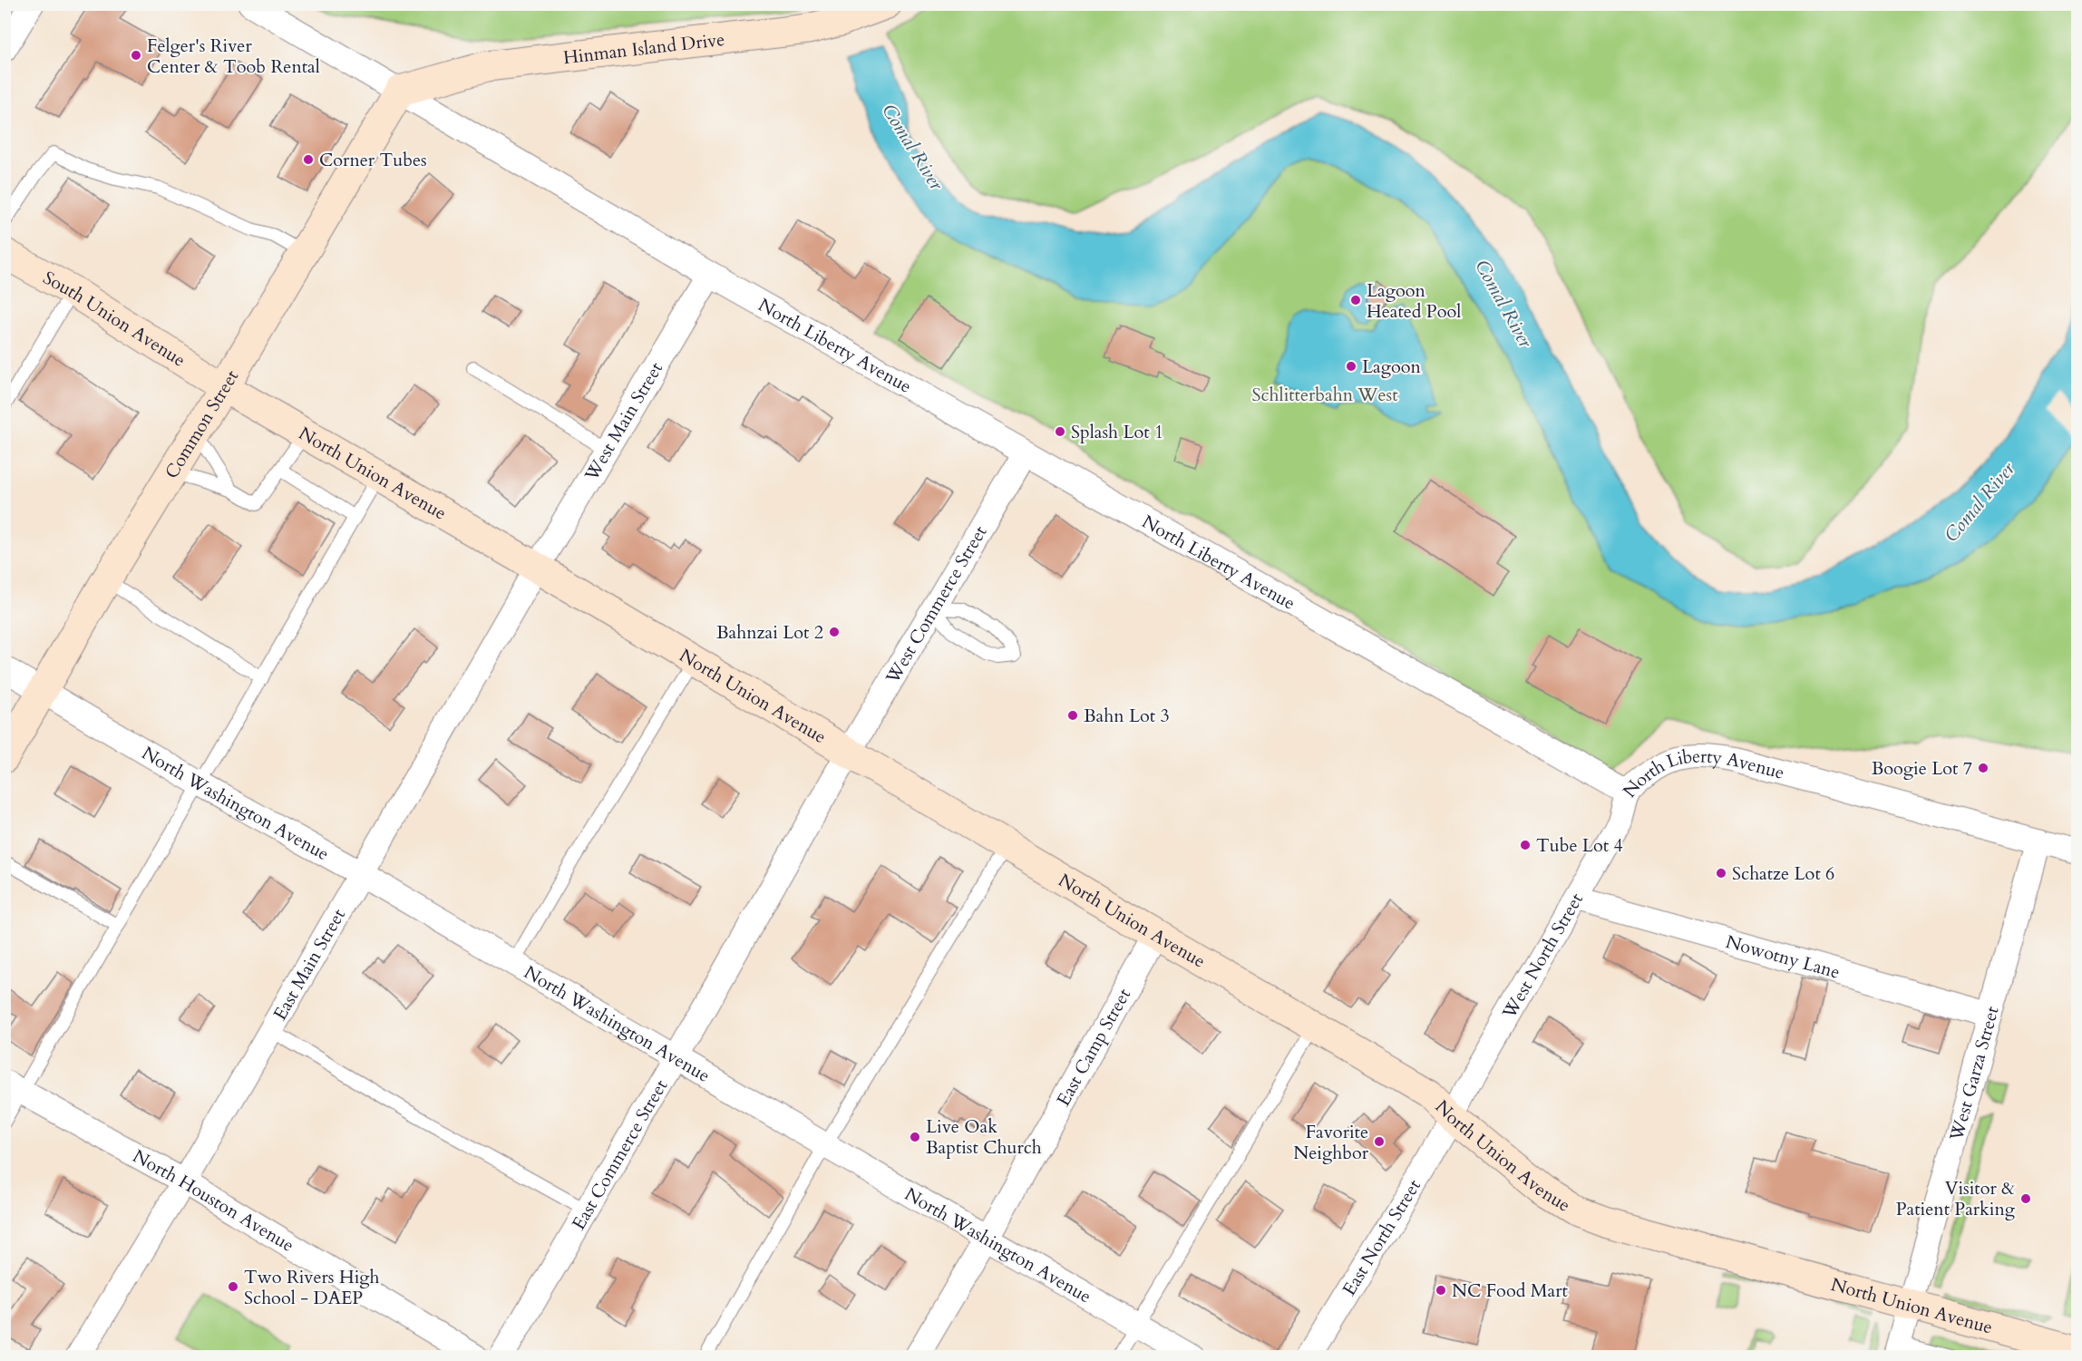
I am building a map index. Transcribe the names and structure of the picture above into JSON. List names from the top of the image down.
{
  "streets": {
    "street": [
      "Hinman Island Drive",
      "South Union Avenue",
      "North Liberty Avenue",
      "West Main Street",
      "Common Street",
      "North Union Avenue",
      "West Commerce Street",
      "North Washington Avenue",
      "West North Street",
      "Nowotny Lane",
      "East Main Street",
      "East Camp Street",
      "West Garza Street",
      "East Commerce Street",
      "North Houston Avenue",
      "East North Street"
    ]
  },
  "crossings": [
    ["Hinman Island Drive", "North Liberty Avenue"],
    ["Hinman Island Drive", "Common Street"],
    ["South Union Avenue", "Common Street"],
    ["South Union Avenue", "North Union Avenue"],
    ["North Liberty Avenue", "West Main Street"],
    ["North Liberty Avenue", "Common Street"],
    ["North Liberty Avenue", "West Commerce Street"],
    ["North Liberty Avenue", "West North Street"],
    ["North Liberty Avenue", "West Garza Street"],
    ["West Main Street", "North Union Avenue"],
    ["West Main Street", "East Main Street"],
    ["Common Street", "North Union Avenue"],
    ["Common Street", "North Washington Avenue"],
    ["North Union Avenue", "West Commerce Street"],
    ["North Union Avenue", "West North Street"],
    ["North Union Avenue", "East Main Street"],
    ["North Union Avenue", "East Camp Street"],
    ["North Union Avenue", "West Garza Street"],
    ["North Union Avenue", "East Commerce Street"],
    ["North Union Avenue", "East North Street"],
    ["West Commerce Street", "East Commerce Street"],
    ["North Washington Avenue", "East Main Street"],
    ["North Washington Avenue", "East Camp Street"],
    ["North Washington Avenue", "East Commerce Street"],
    ["West North Street", "Nowotny Lane"],
    ["West North Street", "East North Street"],
    ["Nowotny Lane", "West Garza Street"],
    ["East Main Street", "North Houston Avenue"]
  ],
  "water": ["Comal River"],
  "parks": ["Schlitterbahn West"],
  "places": [
    "Felger's River Center & Toob Rental",
    "Corner Tubes",
    "Lagoon Heated Pool",
    "Lagoon",
    "Splash Lot 1",
    "Bahnzai Lot 2",
    "Bahn Lot 3",
    "Boogie Lot 7",
    "Tube Lot 4",
    "Schatze Lot 6",
    "Live Oak Baptist Church",
    "Favorite Neighbor",
    "Visitor & Patient Parking",
    "Two Rivers High School - DAEP",
    "NC Food Mart"
  ]
}
